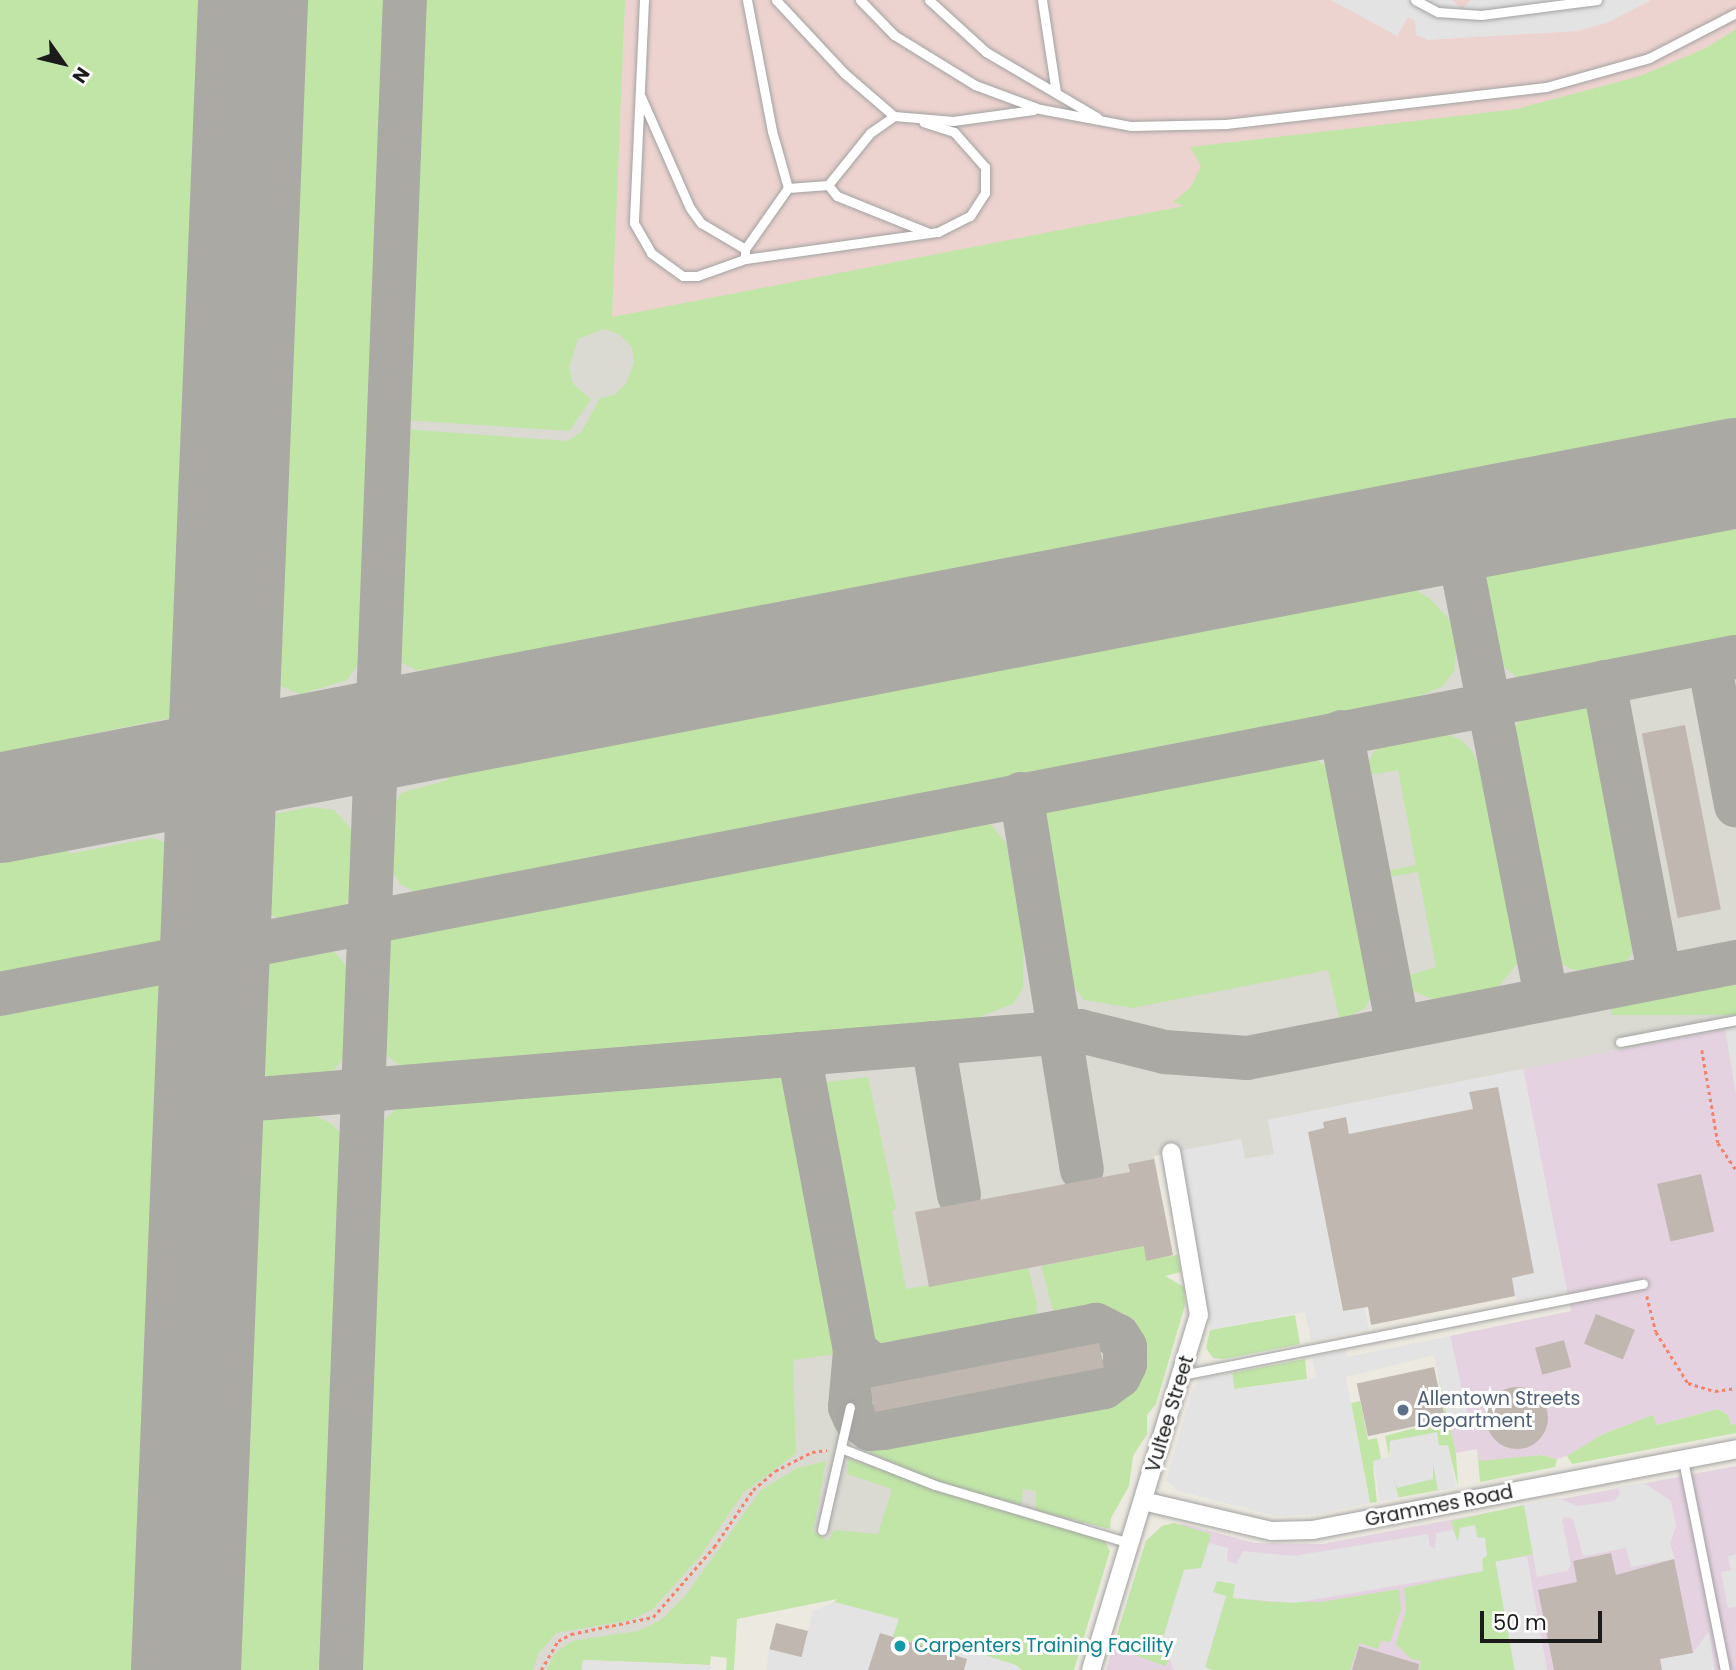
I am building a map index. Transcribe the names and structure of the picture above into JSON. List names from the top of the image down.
{
  "streets": {
    "street": ["Vultee Street", "Grammes Road"]
  },
  "crossings": [
    ["Vultee Street", "Grammes Road"]
  ],
  "places": ["Allentown Streets Department", "Carpenters Training Facility"],
  "scale_bar": "50 m",
  "north": "bottom right"
}
